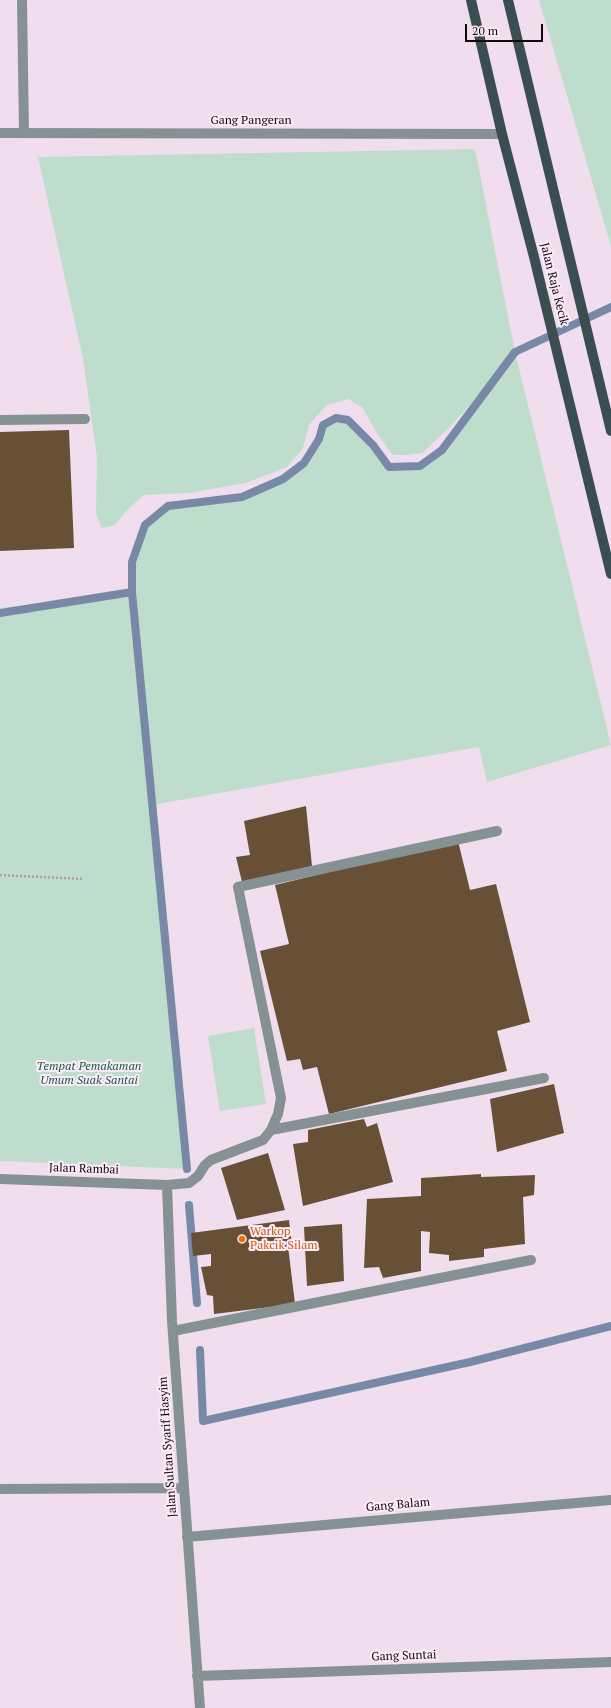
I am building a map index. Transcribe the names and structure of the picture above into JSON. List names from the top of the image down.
{
  "streets": {
    "main road": ["Jalan Raja Kecik"],
    "street": [
      "Gang Pangeran",
      "Jalan Rambai",
      "Jalan Sultan Syarif Hasyim",
      "Gang Balam",
      "Gang Suntai"
    ]
  },
  "crossings": [
    ["Gang Pangeran", "Jalan Raja Kecik"],
    ["Jalan Rambai", "Jalan Sultan Syarif Hasyim"],
    ["Jalan Sultan Syarif Hasyim", "Gang Balam"],
    ["Jalan Sultan Syarif Hasyim", "Gang Suntai"]
  ],
  "parks": ["Tempat Pemakaman Umum Suak Santai"],
  "places": ["Warkop Pakcik Silam"],
  "scale_bar": "20 m"
}
